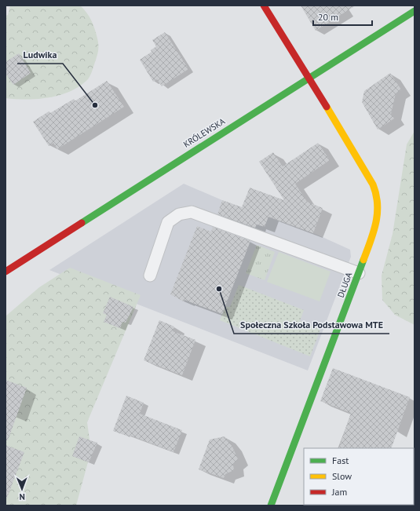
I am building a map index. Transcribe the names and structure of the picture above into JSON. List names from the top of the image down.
{
  "streets": {
    "street": ["KRÓLEWSKA", "DŁUGA"]
  },
  "crossings": [
    ["KRÓLEWSKA", "DŁUGA"]
  ],
  "places": ["Ludwika", "Społeczna Szkoła Podstawowa MTE"],
  "legend": ["Fast", "Slow", "Jam"],
  "scale_bar": "20 m",
  "north": "bottom"
}
